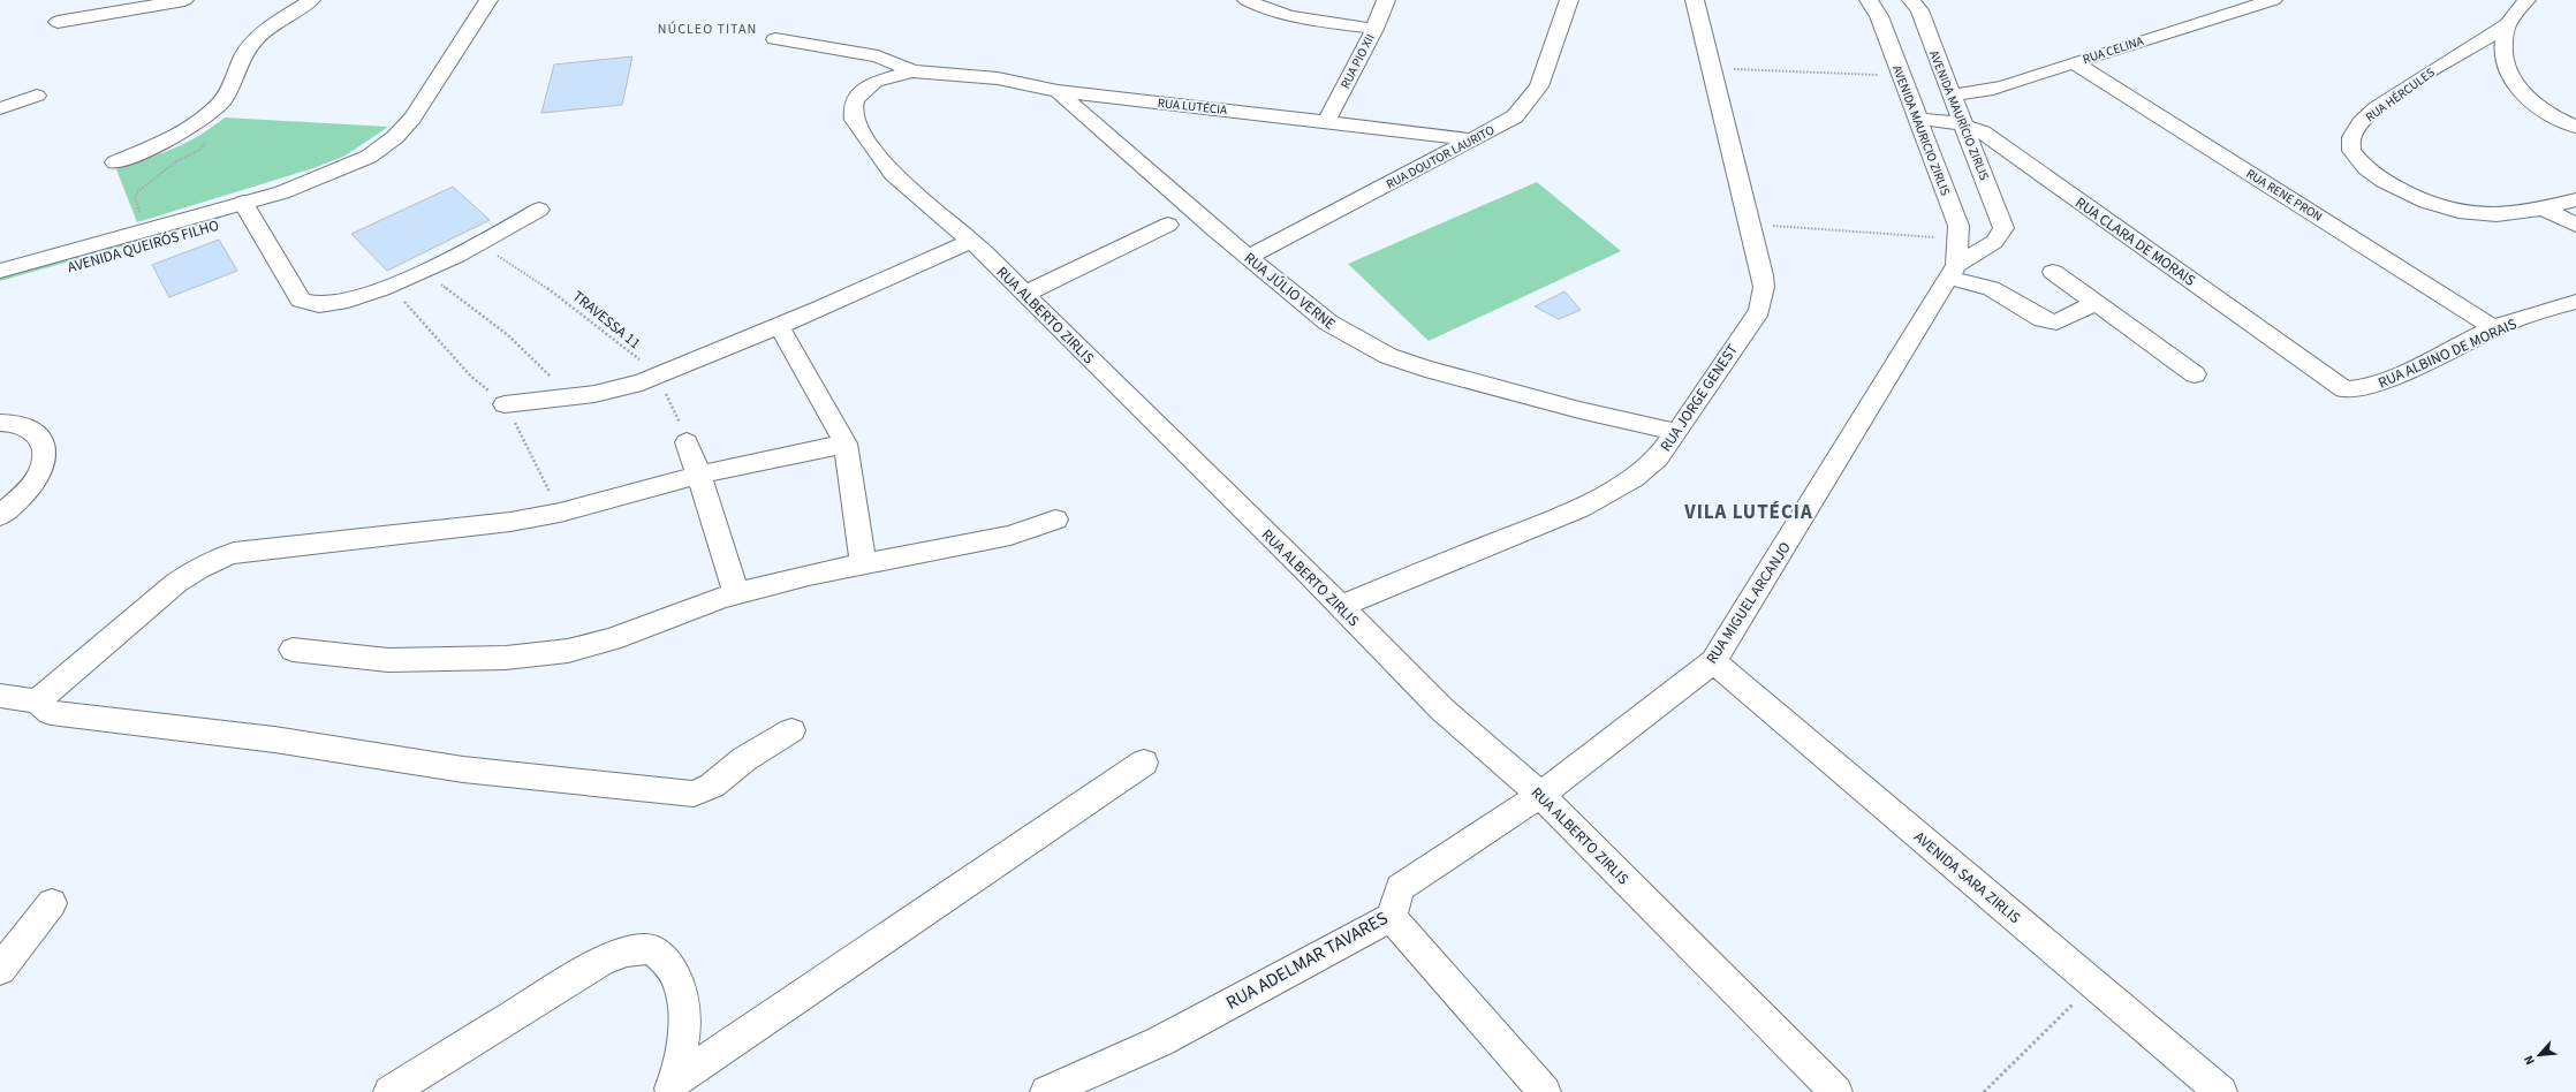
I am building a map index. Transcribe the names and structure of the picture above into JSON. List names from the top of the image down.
{
  "streets": {
    "street": [
      "RUA CELINA",
      "RUA PIO XII",
      "RUA HÉRCULES",
      "RUA LUTÉCIA",
      "AVENIDA MAURÍCIO ZIRLIS",
      "AVENIDA MAURICIO ZIRLIS",
      "RUA DOUTOR LAURITO",
      "RUA RENE PRON",
      "RUA CLARA DE MORAIS",
      "AVENIDA QUEIRÓS FILHO",
      "RUA JÚLIO VERNE",
      "RUA ALBERTO ZIRLIS",
      "RUA ALBINO DE MORAIS",
      "RUA JORGE GENEST",
      "RUA MIGUEL ARCANJO",
      "AVENIDA SARA ZIRLIS",
      "RUA ADELMAR TAVARES"
    ],
    "path": ["TRAVESSA 11"]
  },
  "crossings": [
    ["RUA CELINA", "AVENIDA MAURÍCIO ZIRLIS"],
    ["RUA CELINA", "RUA RENE PRON"],
    ["RUA PIO XII", "RUA LUTÉCIA"],
    ["RUA LUTÉCIA", "RUA DOUTOR LAURITO"],
    ["RUA LUTÉCIA", "RUA JÚLIO VERNE"],
    ["RUA LUTÉCIA", "RUA ALBERTO ZIRLIS"],
    ["AVENIDA MAURÍCIO ZIRLIS", "RUA CLARA DE MORAIS"],
    ["AVENIDA MAURICIO ZIRLIS", "RUA CLARA DE MORAIS"],
    ["AVENIDA MAURICIO ZIRLIS", "RUA MIGUEL ARCANJO"],
    ["RUA DOUTOR LAURITO", "RUA JÚLIO VERNE"],
    ["RUA RENE PRON", "RUA ALBINO DE MORAIS"],
    ["RUA CLARA DE MORAIS", "RUA ALBINO DE MORAIS"],
    ["RUA JÚLIO VERNE", "RUA JORGE GENEST"],
    ["RUA ALBERTO ZIRLIS", "RUA JORGE GENEST"],
    ["RUA ALBERTO ZIRLIS", "RUA MIGUEL ARCANJO"],
    ["RUA ALBERTO ZIRLIS", "RUA ADELMAR TAVARES"],
    ["RUA MIGUEL ARCANJO", "AVENIDA SARA ZIRLIS"],
    ["RUA MIGUEL ARCANJO", "RUA ADELMAR TAVARES"]
  ],
  "districts": ["NÚCLEO TITAN", "VILA LUTÉCIA"],
  "north": "bottom left"
}
